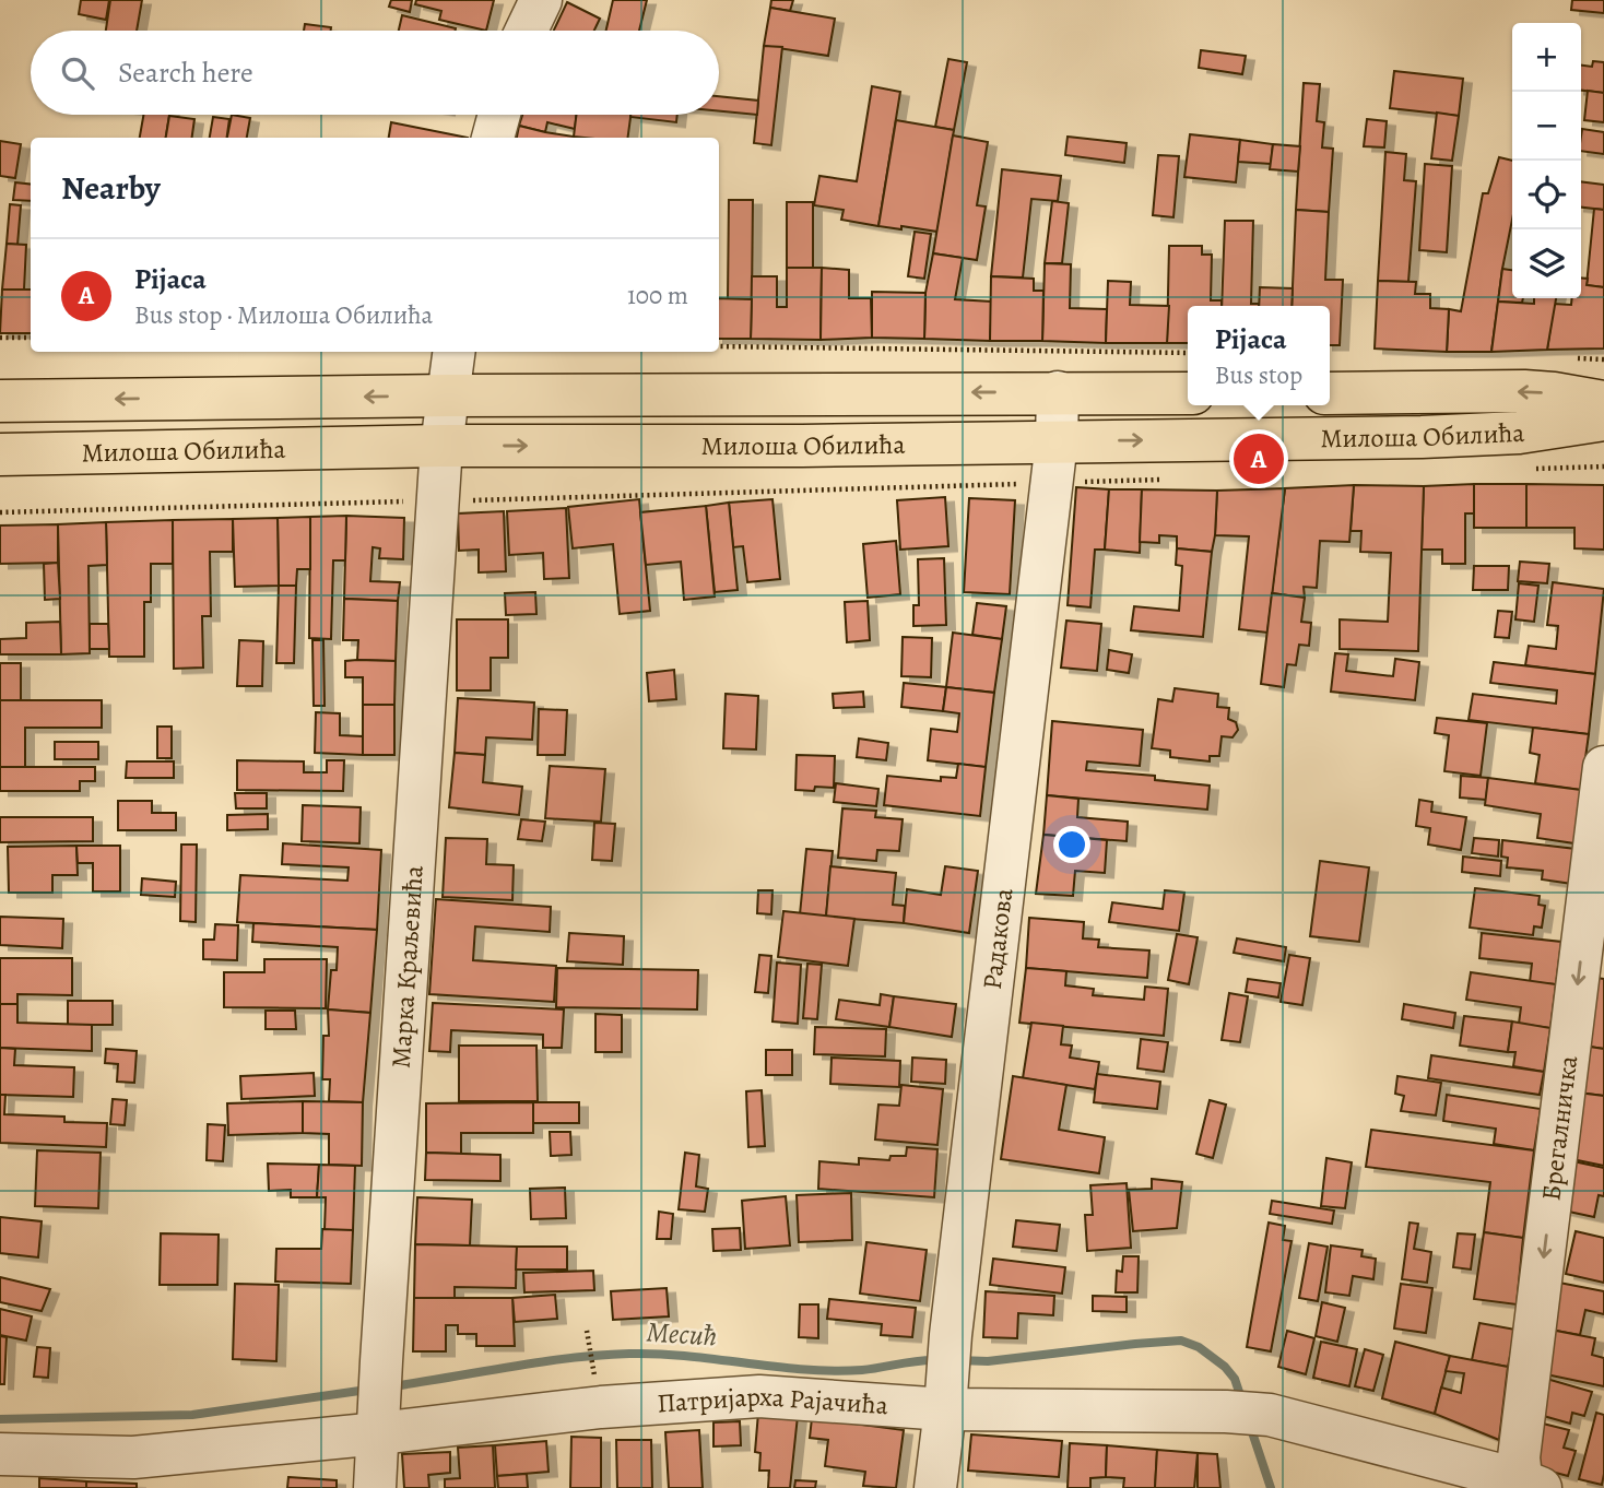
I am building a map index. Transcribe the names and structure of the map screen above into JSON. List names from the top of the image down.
{
  "streets": {
    "main road": ["Милоша Обилића"],
    "street": [
      "Радакова",
      "Марка Краљевића",
      "Брегалничка",
      "Патријарха Рајачића"
    ]
  },
  "crossings": [
    ["Милоша Обилића", "Радакова"],
    ["Милоша Обилића", "Марка Краљевића"],
    ["Радакова", "Патријарха Рајачића"],
    ["Марка Краљевића", "Патријарха Рајачића"],
    ["Брегалничка", "Патријарха Рајачића"]
  ],
  "one_way": ["Брегалничка"],
  "water": ["Месић"],
  "page": {
    "map_buttons": ["+", "−"],
    "search": "Search here",
    "heading": "Nearby",
    "list": [
      {
        "mark": "A",
        "name": "Pijaca",
        "note": "Bus stop · Милоша Обилића",
        "value": "100 m"
      }
    ],
    "popup": ["Pijaca", "Bus stop"],
    "pins": "A"
  }
}
